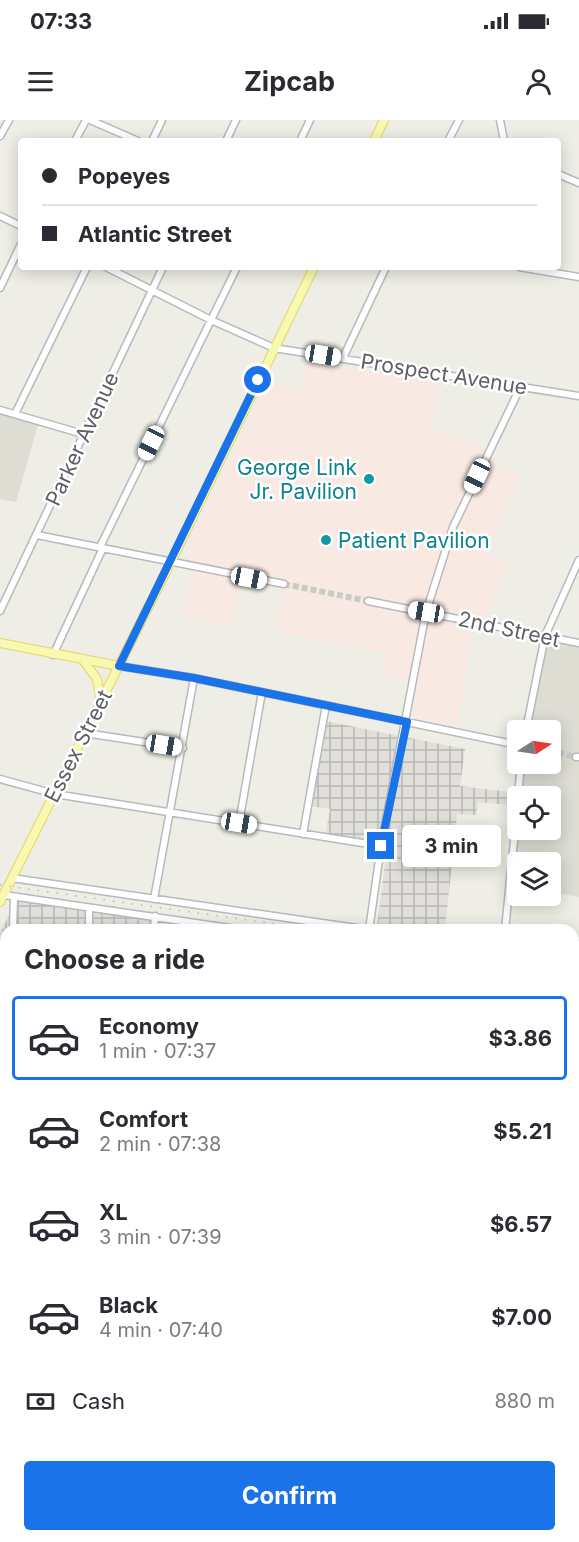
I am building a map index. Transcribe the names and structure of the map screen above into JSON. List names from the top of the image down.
{
  "streets": {
    "main road": ["Essex Street"],
    "street": ["Prospect Avenue", "Parker Avenue", "2nd Street"]
  },
  "crossings": [
    ["Prospect Avenue", "Parker Avenue"],
    ["Prospect Avenue", "Essex Street"]
  ],
  "places": ["George Link Jr. Pavilion", "Patient Pavilion"],
  "north": "right",
  "page": {
    "status": "07:33",
    "header": "Zipcab",
    "banner": ["Popeyes", "Atlantic Street"],
    "bubble": "3 min",
    "heading": "Choose a ride",
    "list": [
      {
        "name": "Economy",
        "note": "1 min · 07:37",
        "value": "$3.86"
      },
      {
        "name": "Comfort",
        "note": "2 min · 07:38",
        "value": "$5.21"
      },
      {
        "name": "XL",
        "note": "3 min · 07:39",
        "value": "$6.57"
      },
      {
        "name": "Black",
        "note": "4 min · 07:40",
        "value": "$7.00"
      }
    ],
    "pay": ["Cash", "880 m"],
    "buttons": "Confirm"
  }
}
